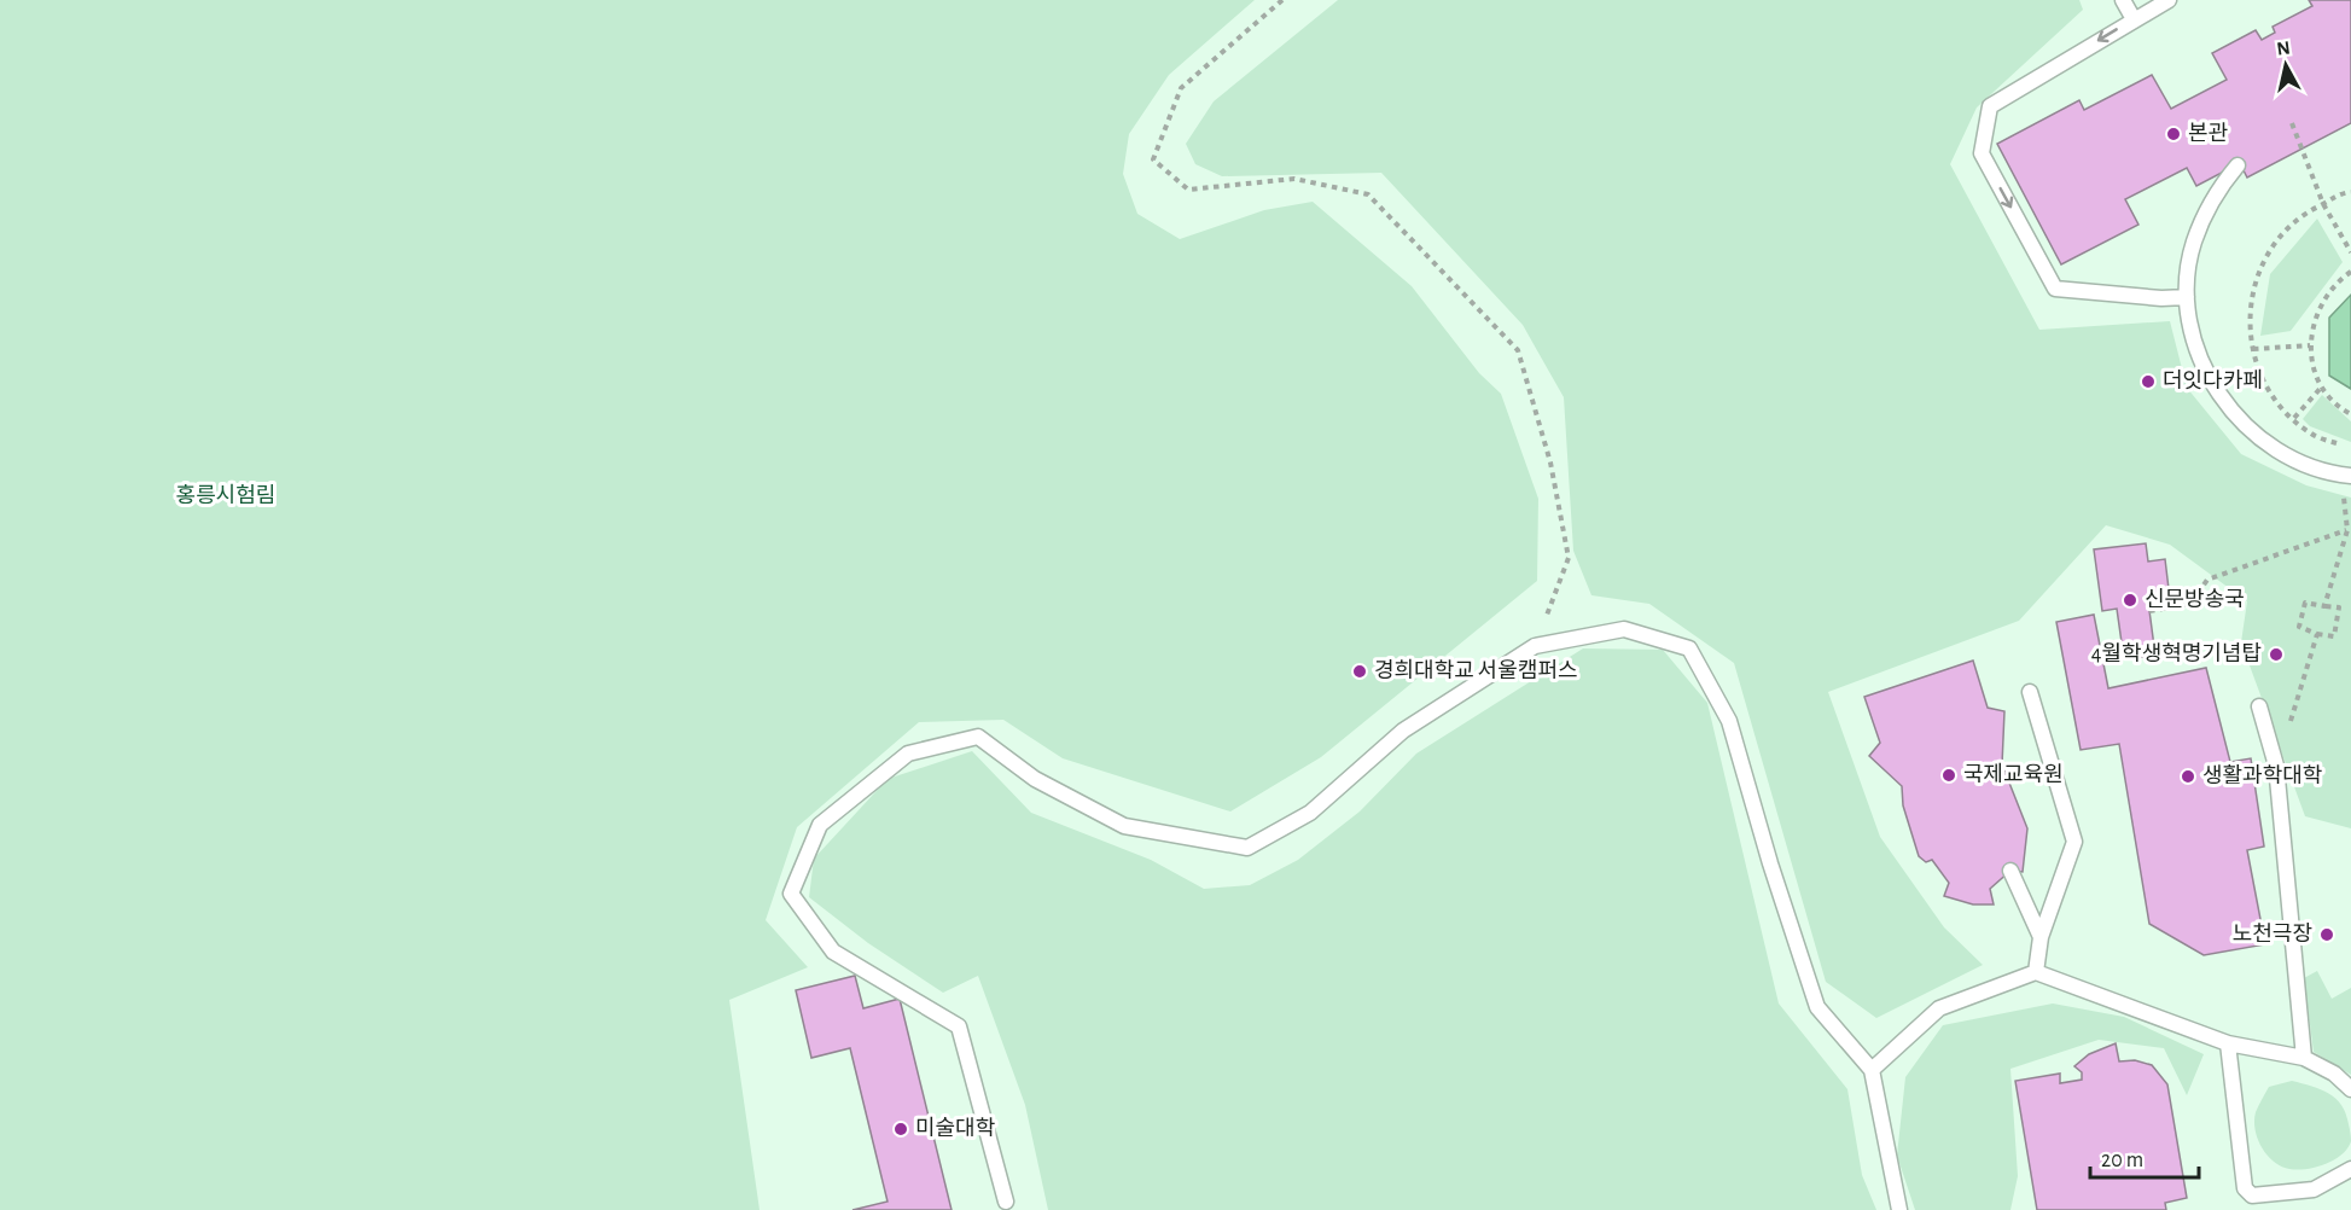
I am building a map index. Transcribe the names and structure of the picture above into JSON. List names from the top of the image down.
{
  "parks": ["홍릉시험림"],
  "places": [
    "본관",
    "더잇다카페",
    "신문방송국",
    "4월학생혁명기념탑",
    "경희대학교 서울캠퍼스",
    "국제교육원",
    "생활과학대학",
    "노천극장",
    "미술대학"
  ],
  "scale_bar": "20 m",
  "north": "top"
}
